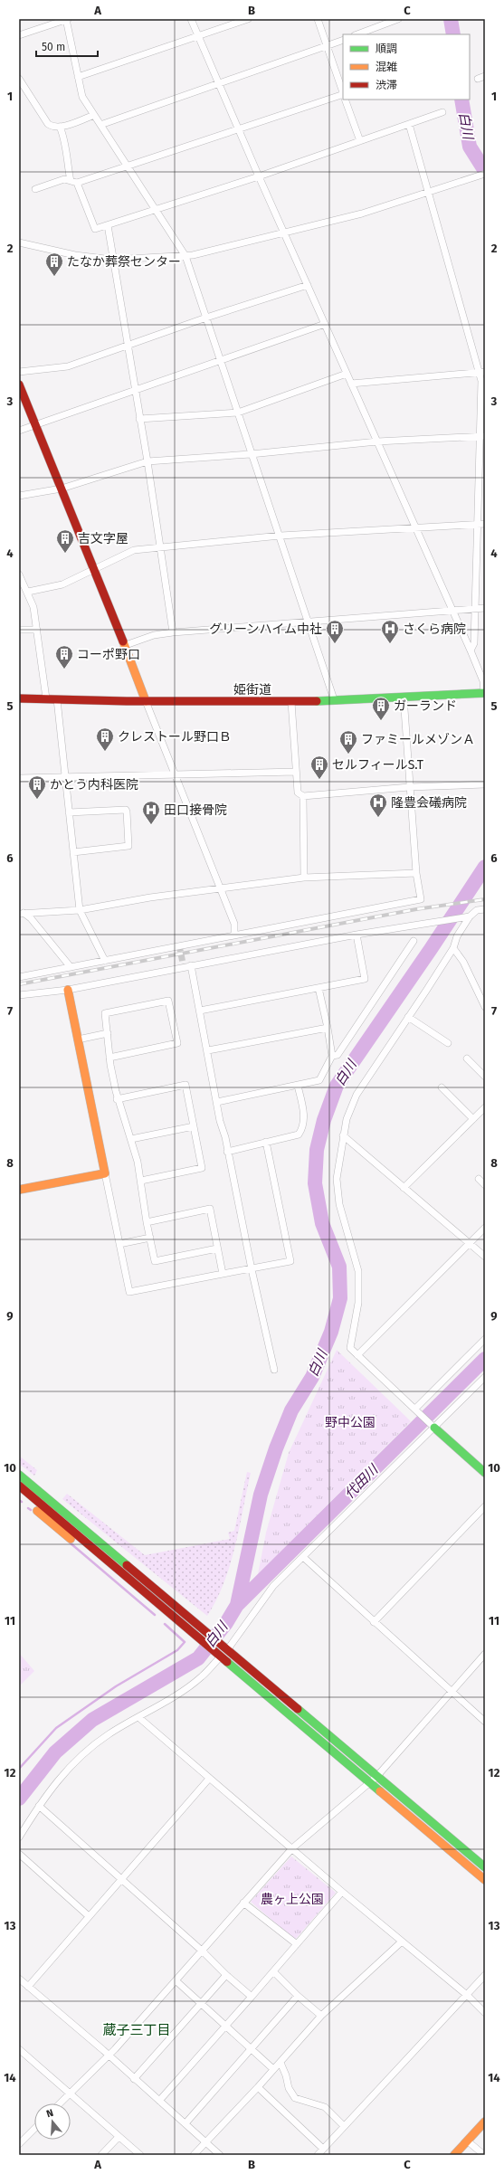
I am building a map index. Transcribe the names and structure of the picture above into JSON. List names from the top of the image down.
{
  "streets": {
    "street": ["姫街道"]
  },
  "districts": ["蔵子三丁目"],
  "water": ["白川", "代田川"],
  "parks": ["野中公園", "農ヶ上公園"],
  "places": {
    "building": [
      "たなか葬祭センター",
      "吉文字屋",
      "グリーンハイム中社",
      "コーポ野口",
      "ガーランド",
      "クレストール野口Ｂ",
      "ファミールメゾンＡ",
      "セルフィールS.T",
      "かとう内科医院"
    ],
    "hospital": ["さくら病院", "隆豊会礒病院", "田口接骨院"]
  },
  "legend": ["順調", "混雑", "渋滞"],
  "scale_bar": "50 m",
  "north": "top",
  "grid": {
    "columns": ["A", "B", "C"],
    "rows": [
      "1",
      "2",
      "3",
      "4",
      "5",
      "6",
      "7",
      "8",
      "9",
      "10",
      "11",
      "12",
      "13",
      "14"
    ]
  }
}
